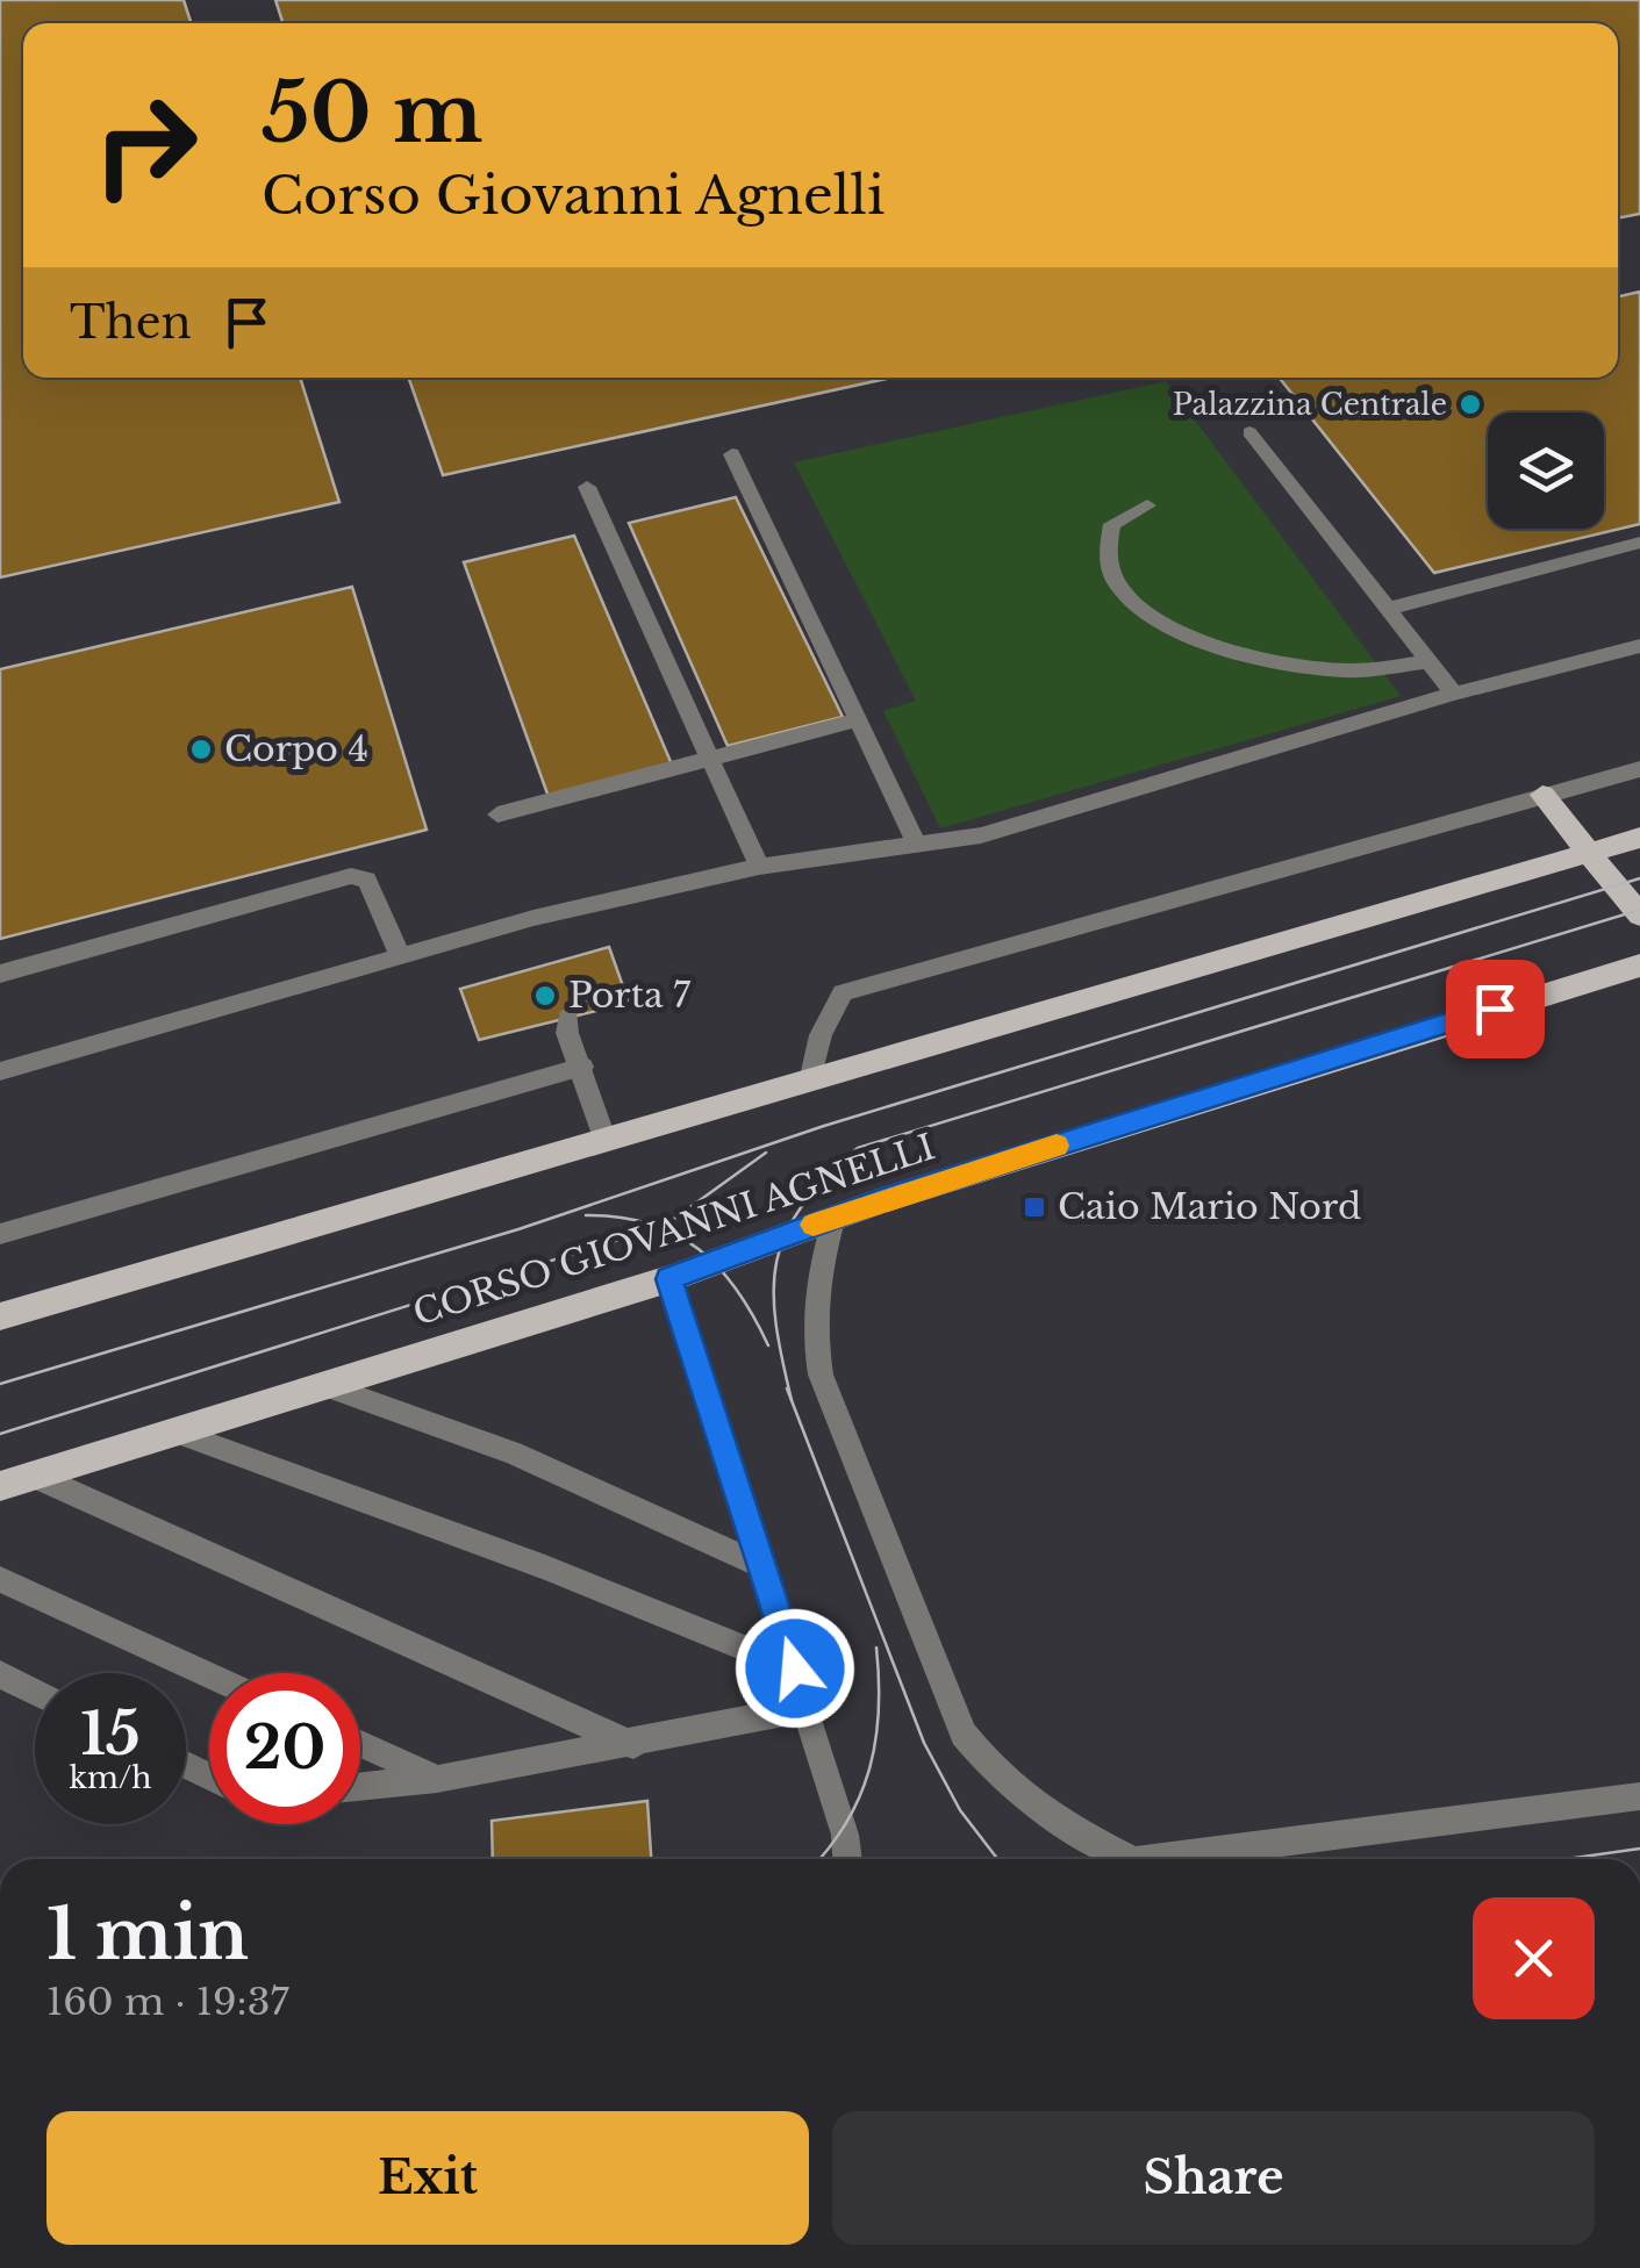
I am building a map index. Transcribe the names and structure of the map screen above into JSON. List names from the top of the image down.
{
  "streets": {
    "main road": ["CORSO GIOVANNI AGNELLI"]
  },
  "places": {
    "other": ["Palazzina Centrale", "Corpo 4", "Porta 7"],
    "transit": ["Caio Mario Nord"]
  },
  "page": {
    "turn": ["50 m", "Corso Giovanni Agnelli"],
    "then": "Then",
    "speed": "15 km/h",
    "limit": "20",
    "heading": ["1 min", "160 m · 19:37"],
    "buttons": ["Exit", "Share"]
  }
}
